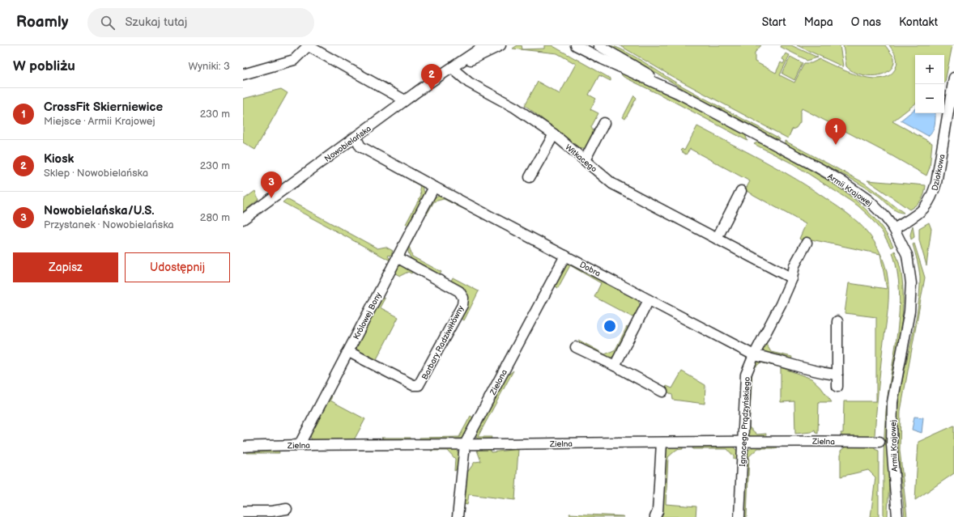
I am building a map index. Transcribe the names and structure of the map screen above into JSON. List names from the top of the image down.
{
  "streets": {
    "street": [
      "Nowobielańska",
      "Witkacego",
      "Działkowa",
      "Armii Krajowej",
      "Dobra",
      "Królowej Bony",
      "Barbary Radziwiłłówny",
      "Zielona",
      "Ignacego Prądzyńskiego",
      "Zielna"
    ]
  },
  "crossings": [
    ["Nowobielańska", "Witkacego"],
    ["Nowobielańska", "Dobra"],
    ["Witkacego", "Ignacego Prądzyńskiego"],
    ["Działkowa", "Armii Krajowej"],
    ["Dobra", "Królowej Bony"],
    ["Dobra", "Zielona"],
    ["Dobra", "Ignacego Prądzyńskiego"],
    ["Królowej Bony", "Barbary Radziwiłłówny"],
    ["Królowej Bony", "Zielna"],
    ["Zielona", "Zielna"],
    ["Ignacego Prądzyńskiego", "Zielna"]
  ],
  "page": {
    "header": "Roamly",
    "search": "Szukaj tutaj",
    "nav": [
      "Start",
      "Mapa",
      "O nas",
      "Kontakt"
    ],
    "heading": ["W pobliżu", "Wyniki: 3"],
    "map_buttons": ["+", "−"],
    "pins": ["2", "1", "3"],
    "list": [
      {
        "mark": "1",
        "name": "CrossFit Skierniewice",
        "note": "Miejsce · Armii Krajowej",
        "value": "230 m"
      },
      {
        "mark": "2",
        "name": "Kiosk",
        "note": "Sklep · Nowobielańska",
        "value": "230 m"
      },
      {
        "mark": "3",
        "name": "Nowobielańska/U.S.",
        "note": "Przystanek · Nowobielańska",
        "value": "280 m"
      }
    ],
    "buttons": ["Zapisz", "Udostępnij"]
  }
}
